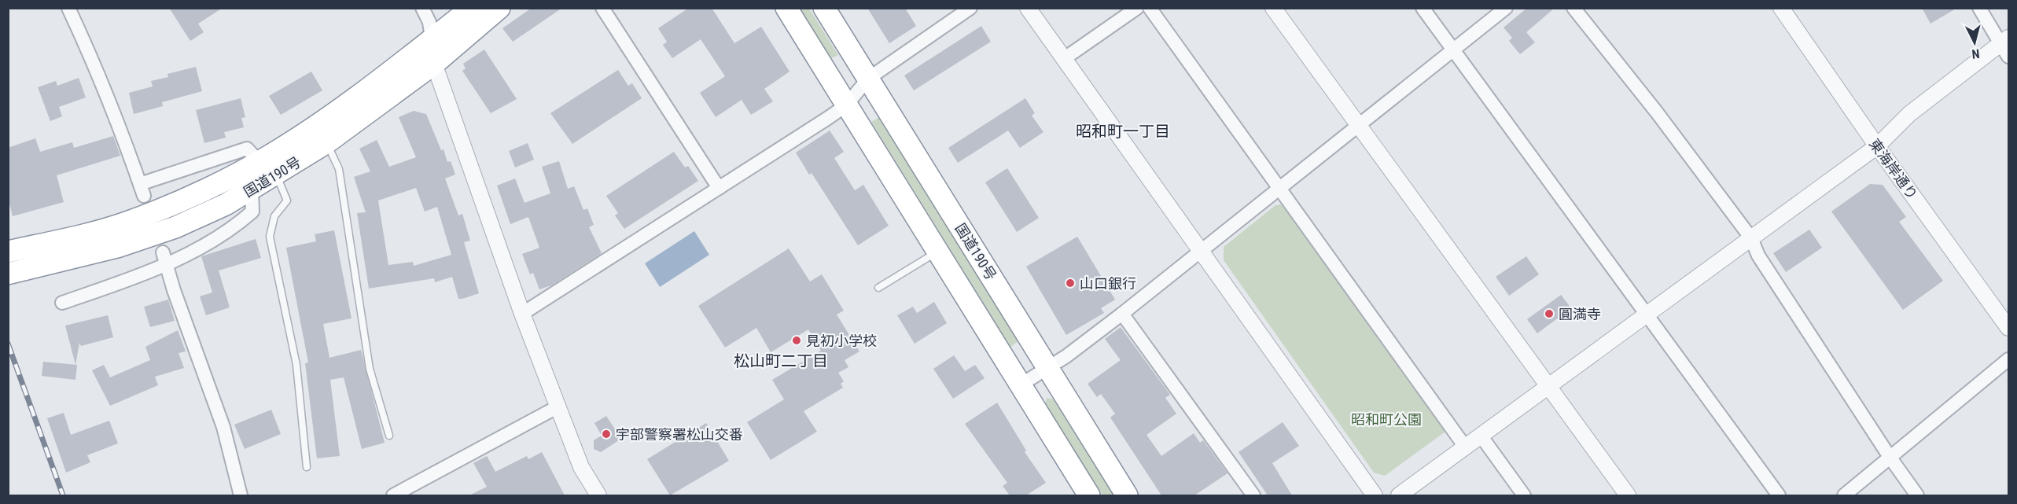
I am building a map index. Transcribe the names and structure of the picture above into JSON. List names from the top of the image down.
{
  "streets": {
    "highway": ["国道190号"],
    "street": ["東海岸通り"]
  },
  "districts": ["昭和町一丁目", "松山町二丁目"],
  "parks": ["昭和町公園"],
  "places": [
    "山口銀行",
    "圓満寺",
    "見初小学校",
    "宇部警察署松山交番"
  ],
  "north": "bottom"
}
